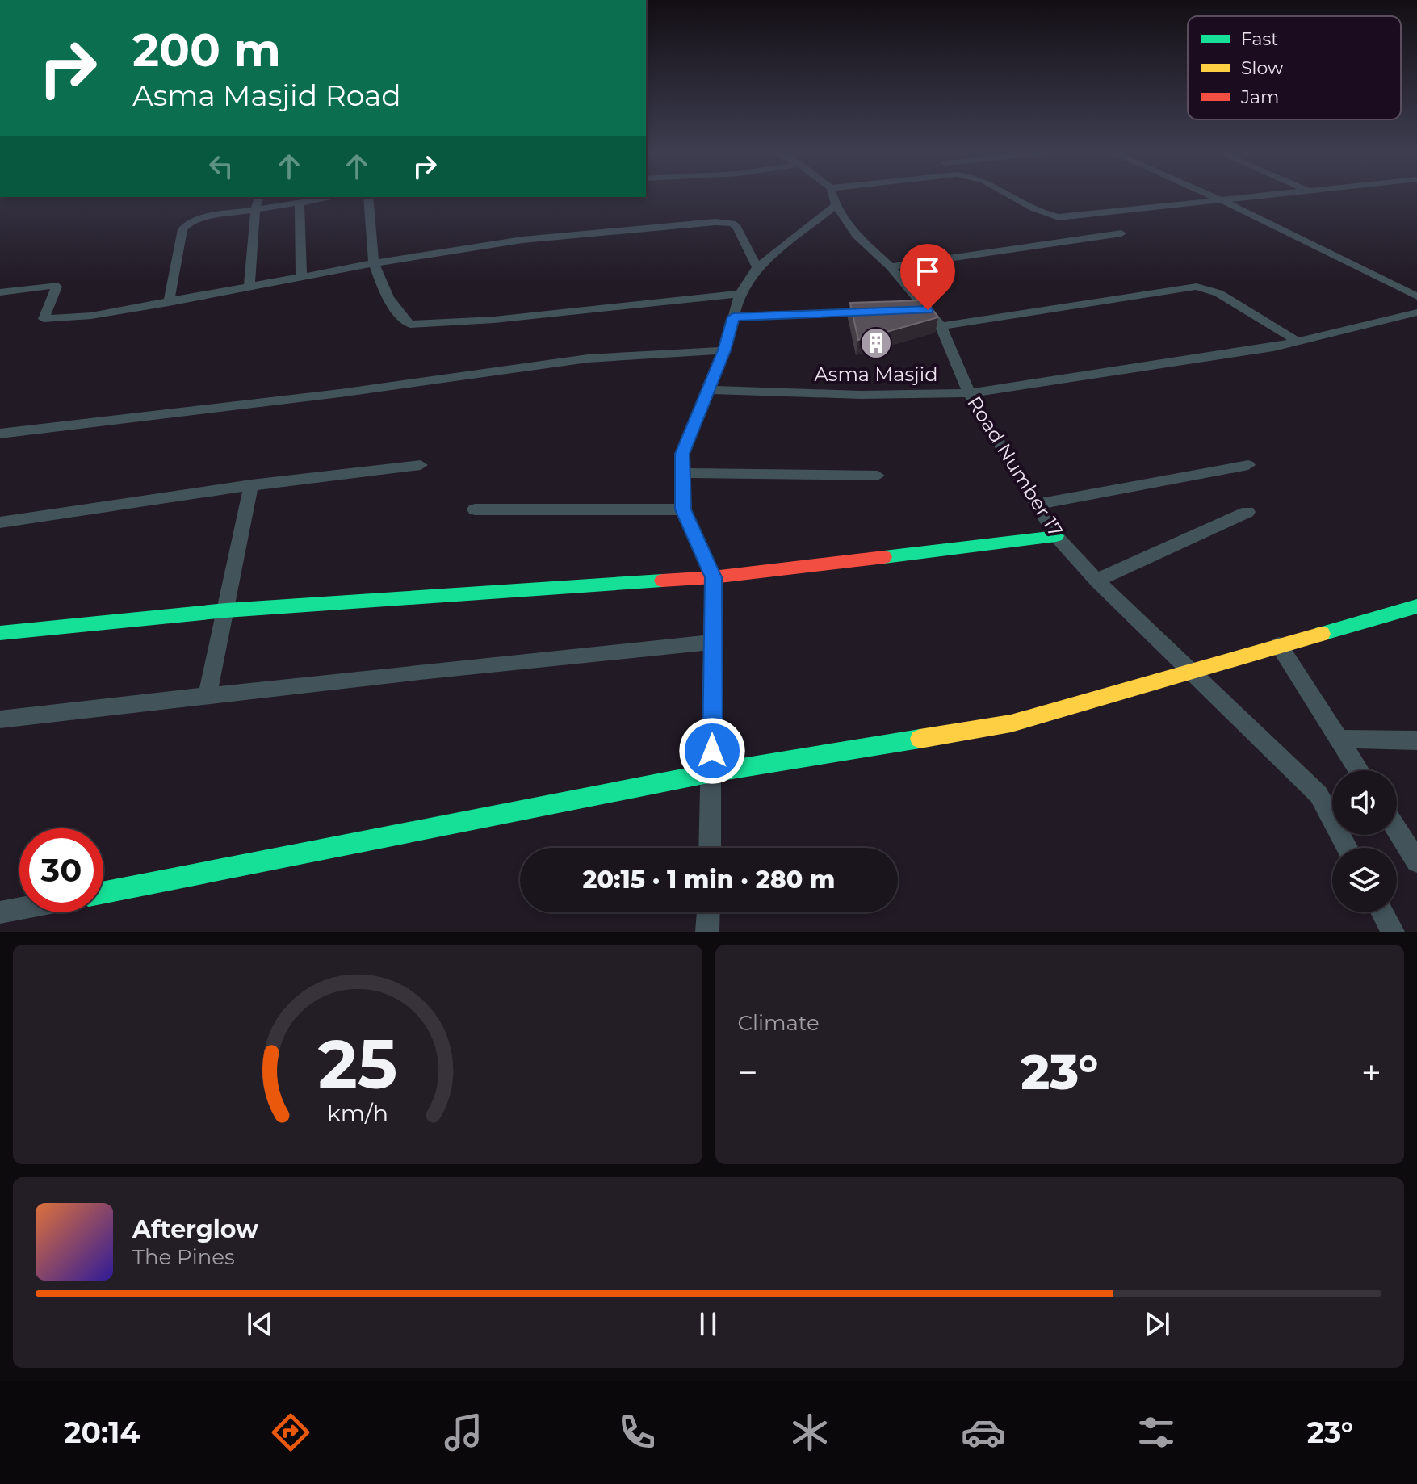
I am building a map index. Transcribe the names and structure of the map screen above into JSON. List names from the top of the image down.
{
  "streets": {
    "street": ["Road Number 17"]
  },
  "places": {
    "building": ["Asma Masjid"]
  },
  "legend": ["Fast", "Slow", "Jam"],
  "page": {
    "turn": ["200 m", "Asma Masjid Road"],
    "limit": "30",
    "trip": "20:15 · 1 min · 280 m",
    "tile": "Climate",
    "heat": ["−", "23°", "+"],
    "song": ["Afterglow", "The Pines"],
    "tabs": ["20:14", "23°"],
    "gauge": ["25", "km/h"]
  }
}
